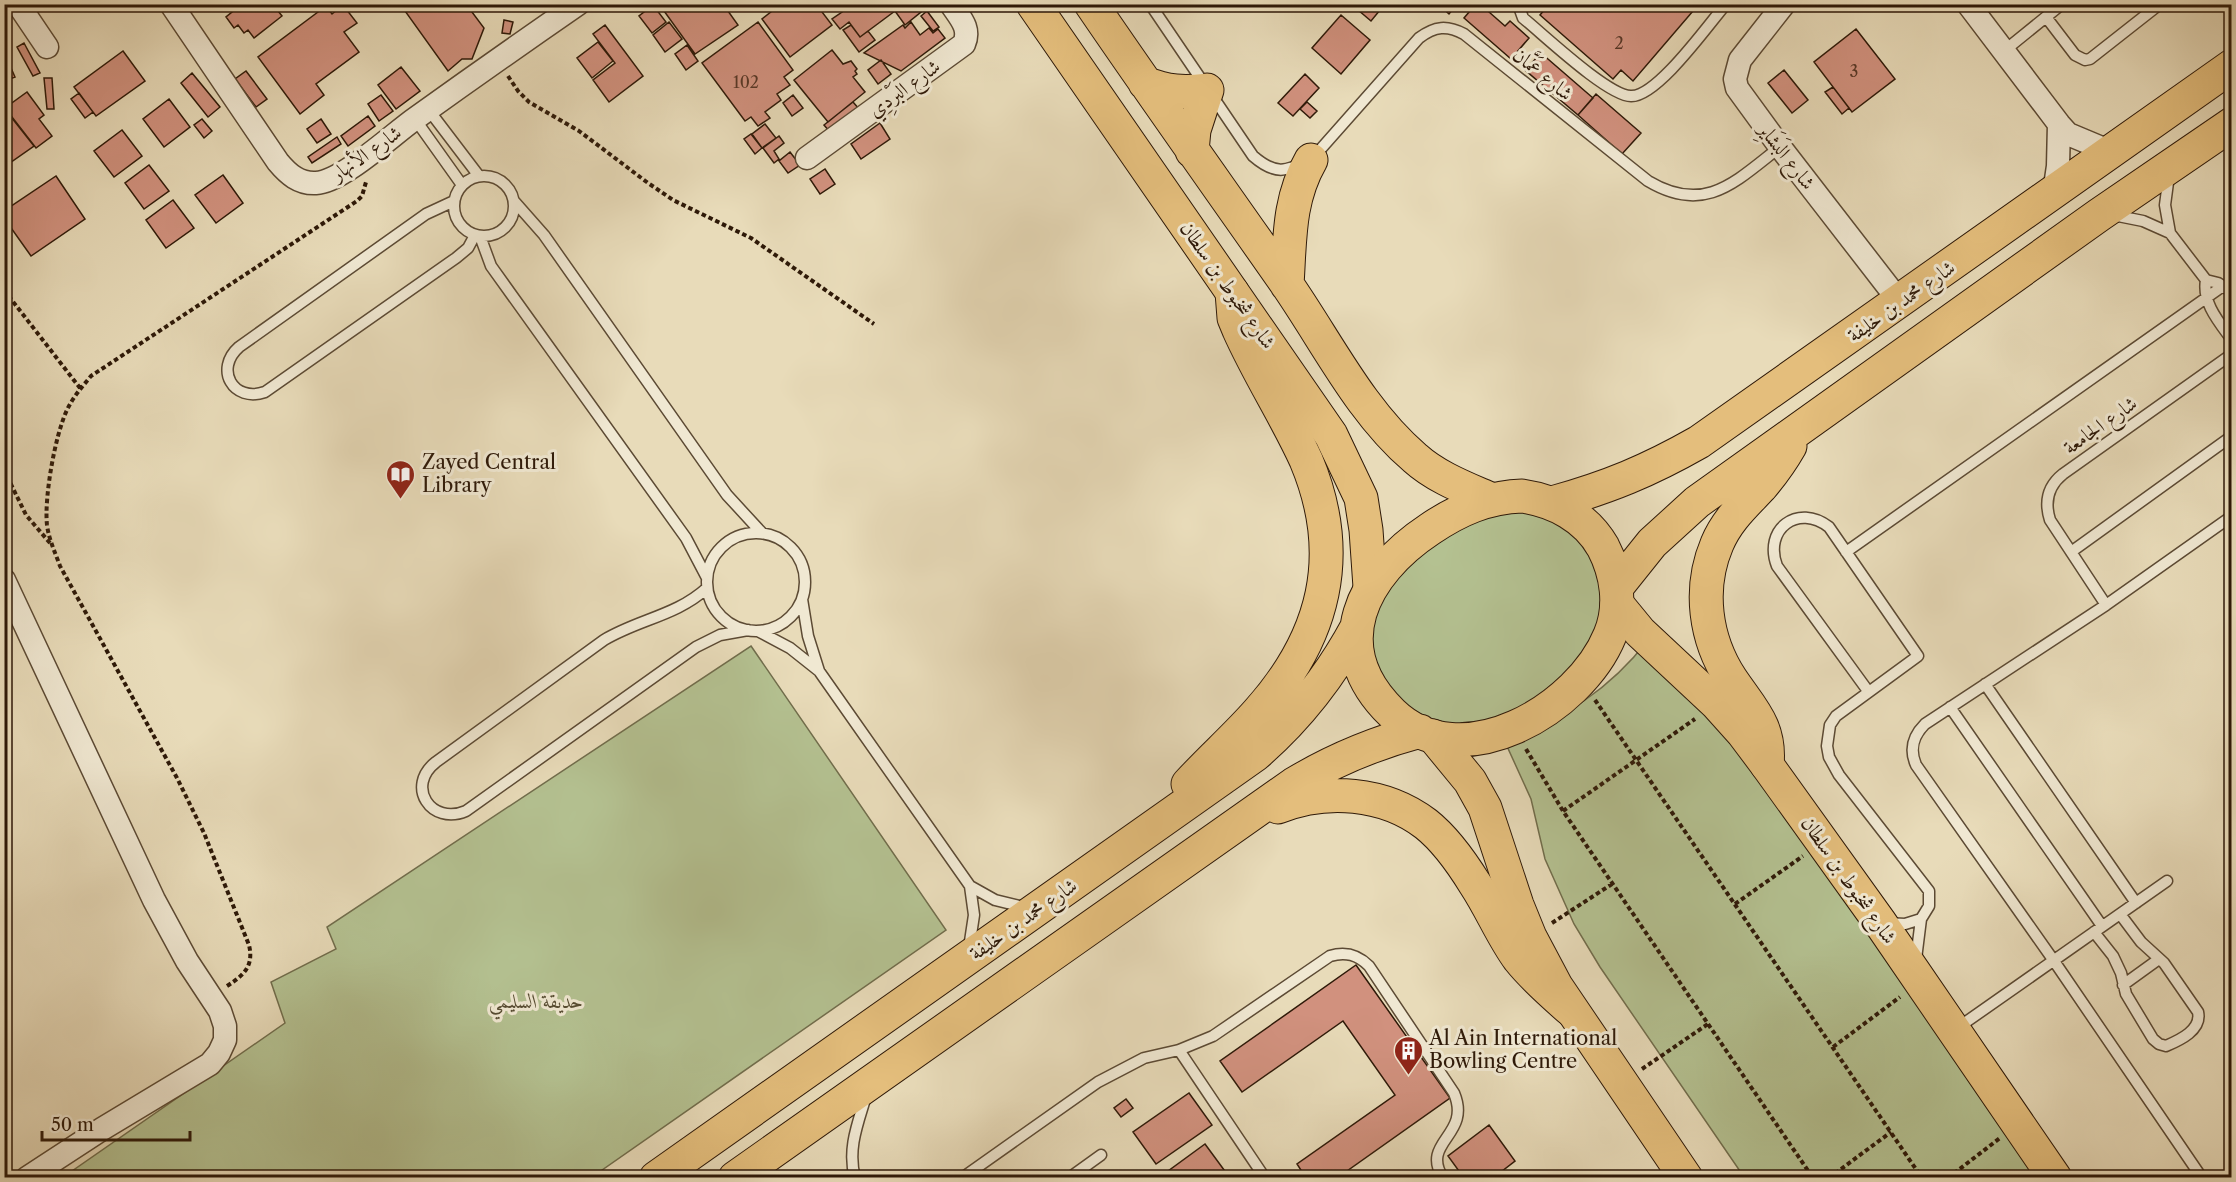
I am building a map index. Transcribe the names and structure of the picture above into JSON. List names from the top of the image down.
{
  "streets": {
    "main road": ["شارع شخبوط بن سلطان", "شارع محمد بن خليفة"],
    "street": ["شارع البَرْدِي", "شارع الأنهار", "شارع البَشَايِر"],
    "lane": ["شارع عَمَّان", "شارع الجامعة"]
  },
  "crossings": [
    ["شارع عَمَّان", "شارع البَشَايِر"],
    ["شارع البَشَايِر", "شارع محمد بن خليفة"]
  ],
  "parks": ["حديقة السليمي"],
  "places": {
    "library": ["Zayed Central Library"],
    "building": ["Al Ain International Bowling Centre"]
  },
  "house_numbers": ["2", "3", "102"],
  "scale_bar": "50 m"
}
